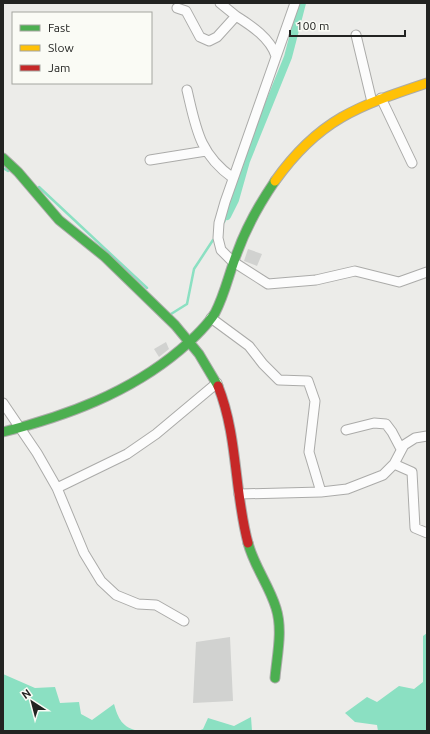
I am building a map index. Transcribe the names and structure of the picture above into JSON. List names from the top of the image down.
{
  "legend": ["Fast", "Slow", "Jam"],
  "scale_bar": "100 m",
  "north": "top left"
}
